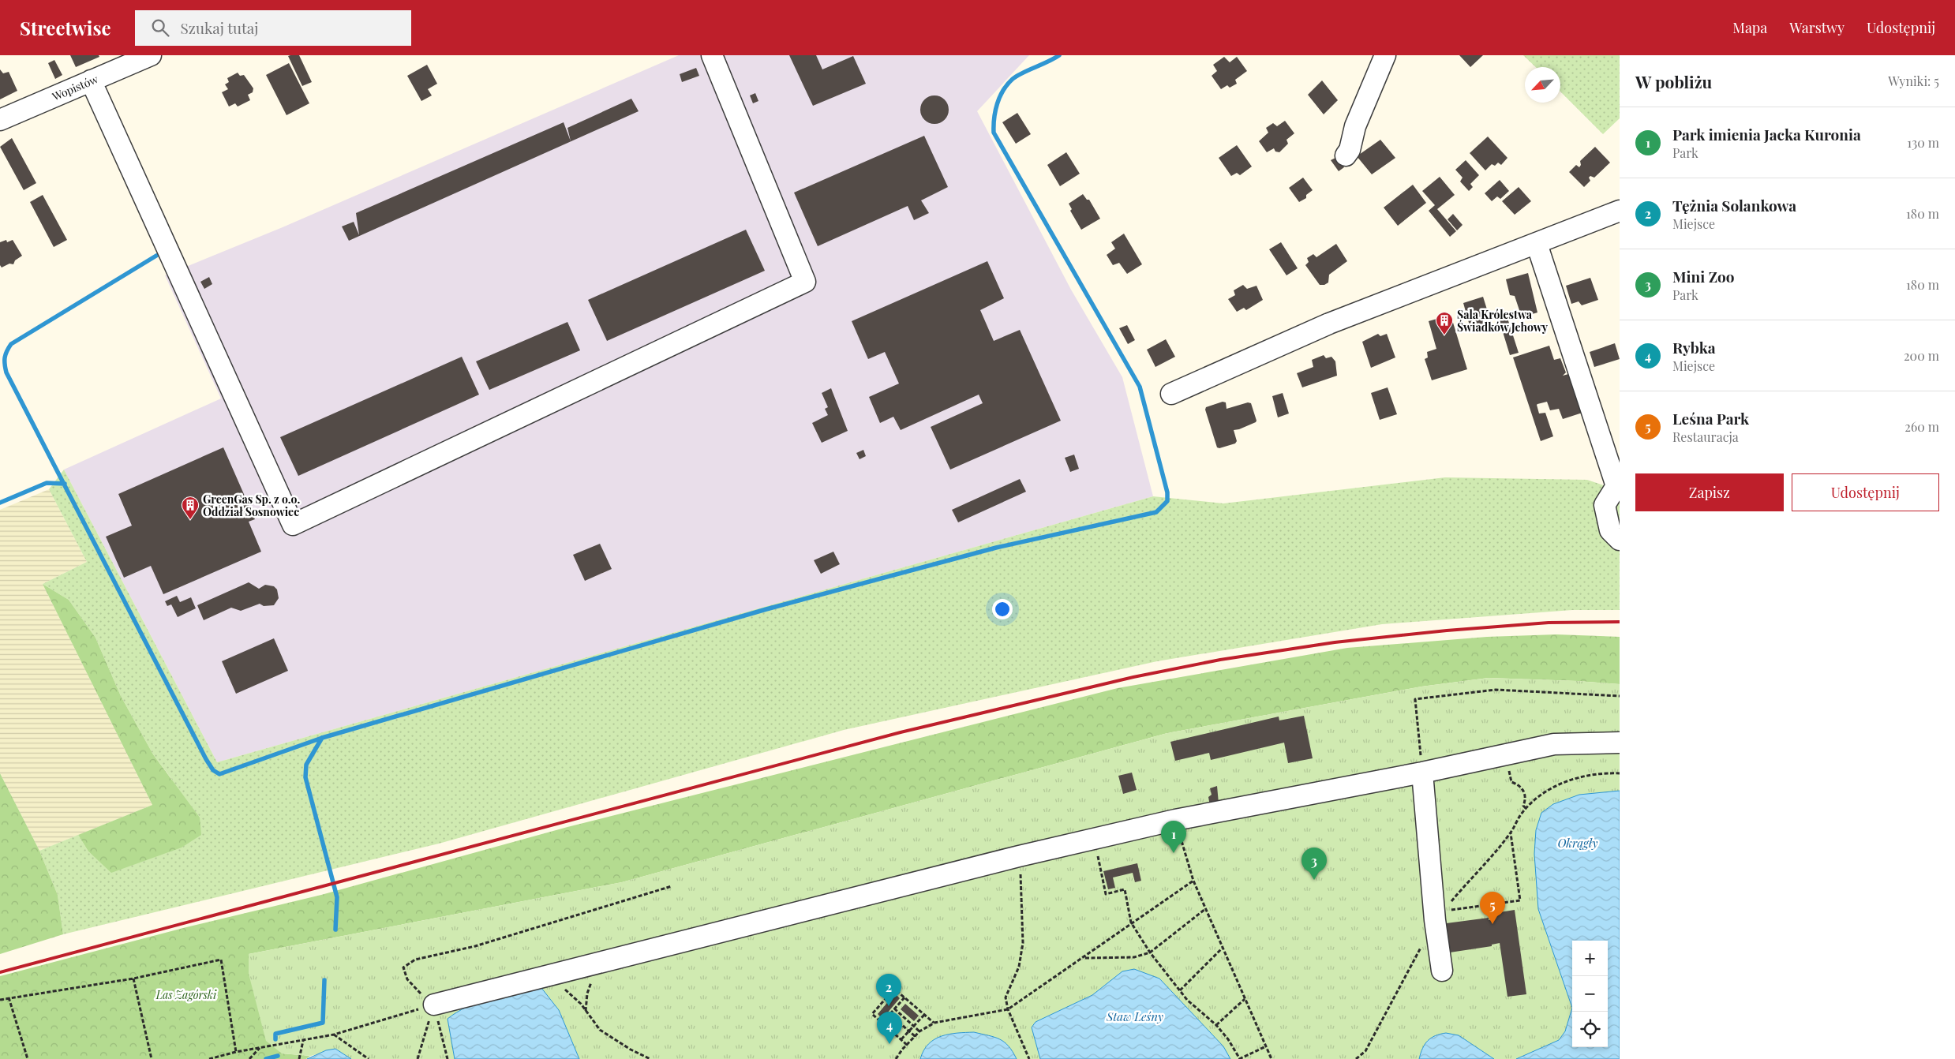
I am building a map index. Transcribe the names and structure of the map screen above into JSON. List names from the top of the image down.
{
  "streets": {
    "street": ["Wopistów"]
  },
  "water": ["Okrągły", "Staw Leśny"],
  "parks": ["Las Zagórski"],
  "places": {
    "building": ["Sala Królestwa Świadków Jehowy", "GreenGas Sp. z o.o. Oddział Sosnowiec"]
  },
  "north": "bottom left",
  "page": {
    "header": "Streetwise",
    "search": "Szukaj tutaj",
    "nav": ["Mapa", "Warstwy", "Udostępnij"],
    "heading": ["W pobliżu", "Wyniki: 5"],
    "list": [
      {
        "mark": "1",
        "name": "Park imienia Jacka Kuronia",
        "note": "Park",
        "value": "130 m"
      },
      {
        "mark": "2",
        "name": "Tężnia Solankowa",
        "note": "Miejsce",
        "value": "180 m"
      },
      {
        "mark": "3",
        "name": "Mini Zoo",
        "note": "Park",
        "value": "180 m"
      },
      {
        "mark": "4",
        "name": "Rybka",
        "note": "Miejsce",
        "value": "200 m"
      },
      {
        "mark": "5",
        "name": "Leśna Park",
        "note": "Restauracja",
        "value": "260 m"
      }
    ],
    "buttons": ["Zapisz", "Udostępnij"],
    "pins": [
      "1",
      "3",
      "5",
      "2",
      "4"
    ],
    "map_buttons": ["+", "−"]
  }
}
